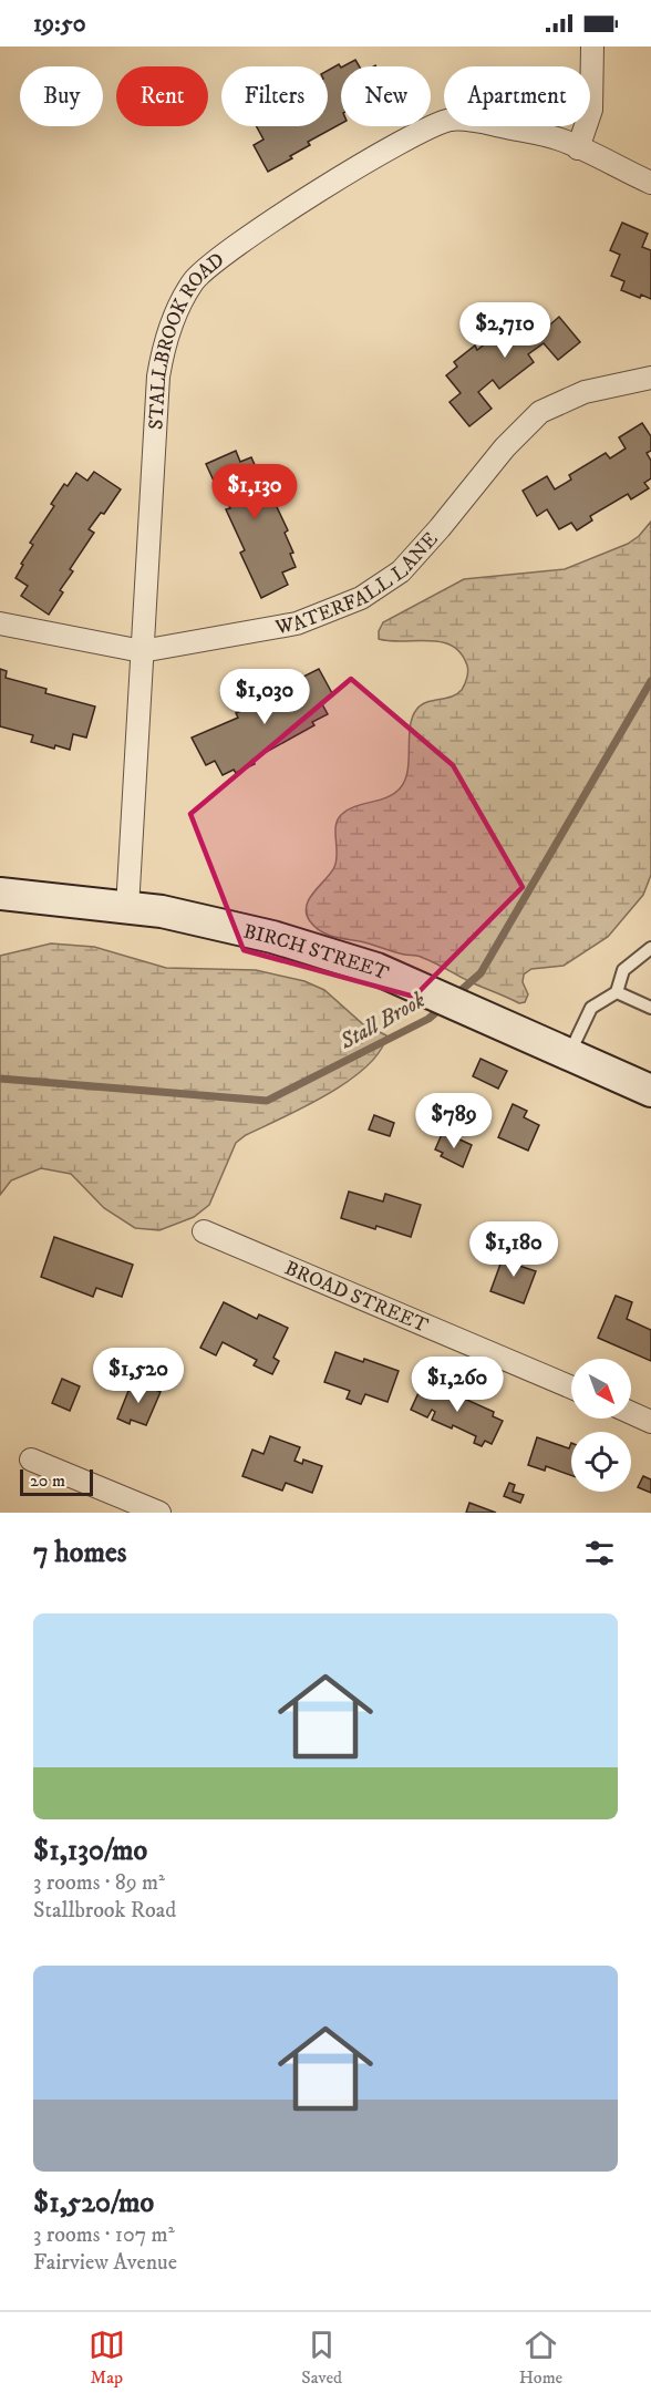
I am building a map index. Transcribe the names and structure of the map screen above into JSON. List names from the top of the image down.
{
  "streets": {
    "street": [
      "STALLBROOK ROAD",
      "WATERFALL LANE",
      "BIRCH STREET",
      "BROAD STREET"
    ]
  },
  "crossings": [
    ["STALLBROOK ROAD", "WATERFALL LANE"],
    ["STALLBROOK ROAD", "BIRCH STREET"]
  ],
  "water": ["Stall Brook"],
  "scale_bar": "20 m",
  "north": "bottom right",
  "page": {
    "status": "19:50",
    "chip": [
      "Buy",
      "Rent",
      "Filters",
      "New",
      "Apartment"
    ],
    "price": [
      "$2,710",
      "$1,130",
      "$1,030",
      "$789",
      "$1,180",
      "$1,520",
      "$1,260"
    ],
    "scale": "20 m",
    "heading": "7 homes",
    "list": [
      {
        "name": "$1,130/mo",
        "note": "3 rooms · 89 m² · Stallbrook Road"
      },
      {
        "name": "$1,520/mo",
        "note": "3 rooms · 107 m² · Fairview Avenue"
      }
    ],
    "tabs": ["Map", "Saved", "Home"]
  }
}
